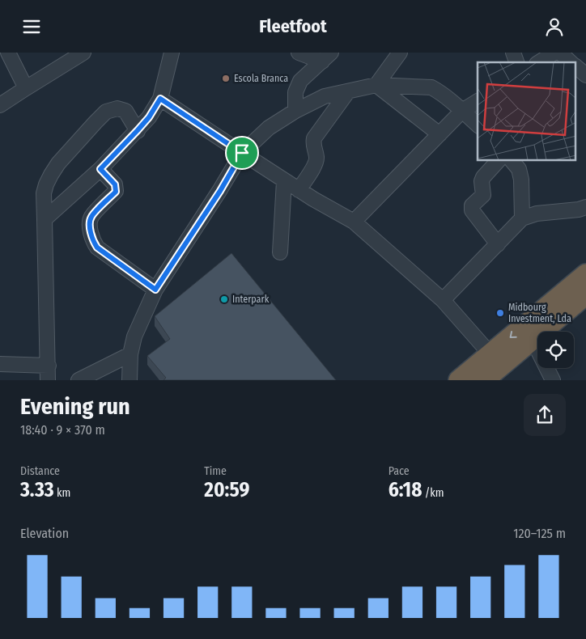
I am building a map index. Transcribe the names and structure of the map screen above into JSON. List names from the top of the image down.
{
  "places": ["Escola Branca", "Interpark", "Midbourg Investment, Lda"],
  "page": {
    "header": "Fleetfoot",
    "heading": ["Evening run", "18:40 · 9 × 370 m"],
    "stats": [
      ["Distance", "3.33 km"],
      ["Time", "20:59"],
      ["Pace", "6:18 /km"]
    ],
    "chart": ["Elevation", "120–125 m"]
  }
}
